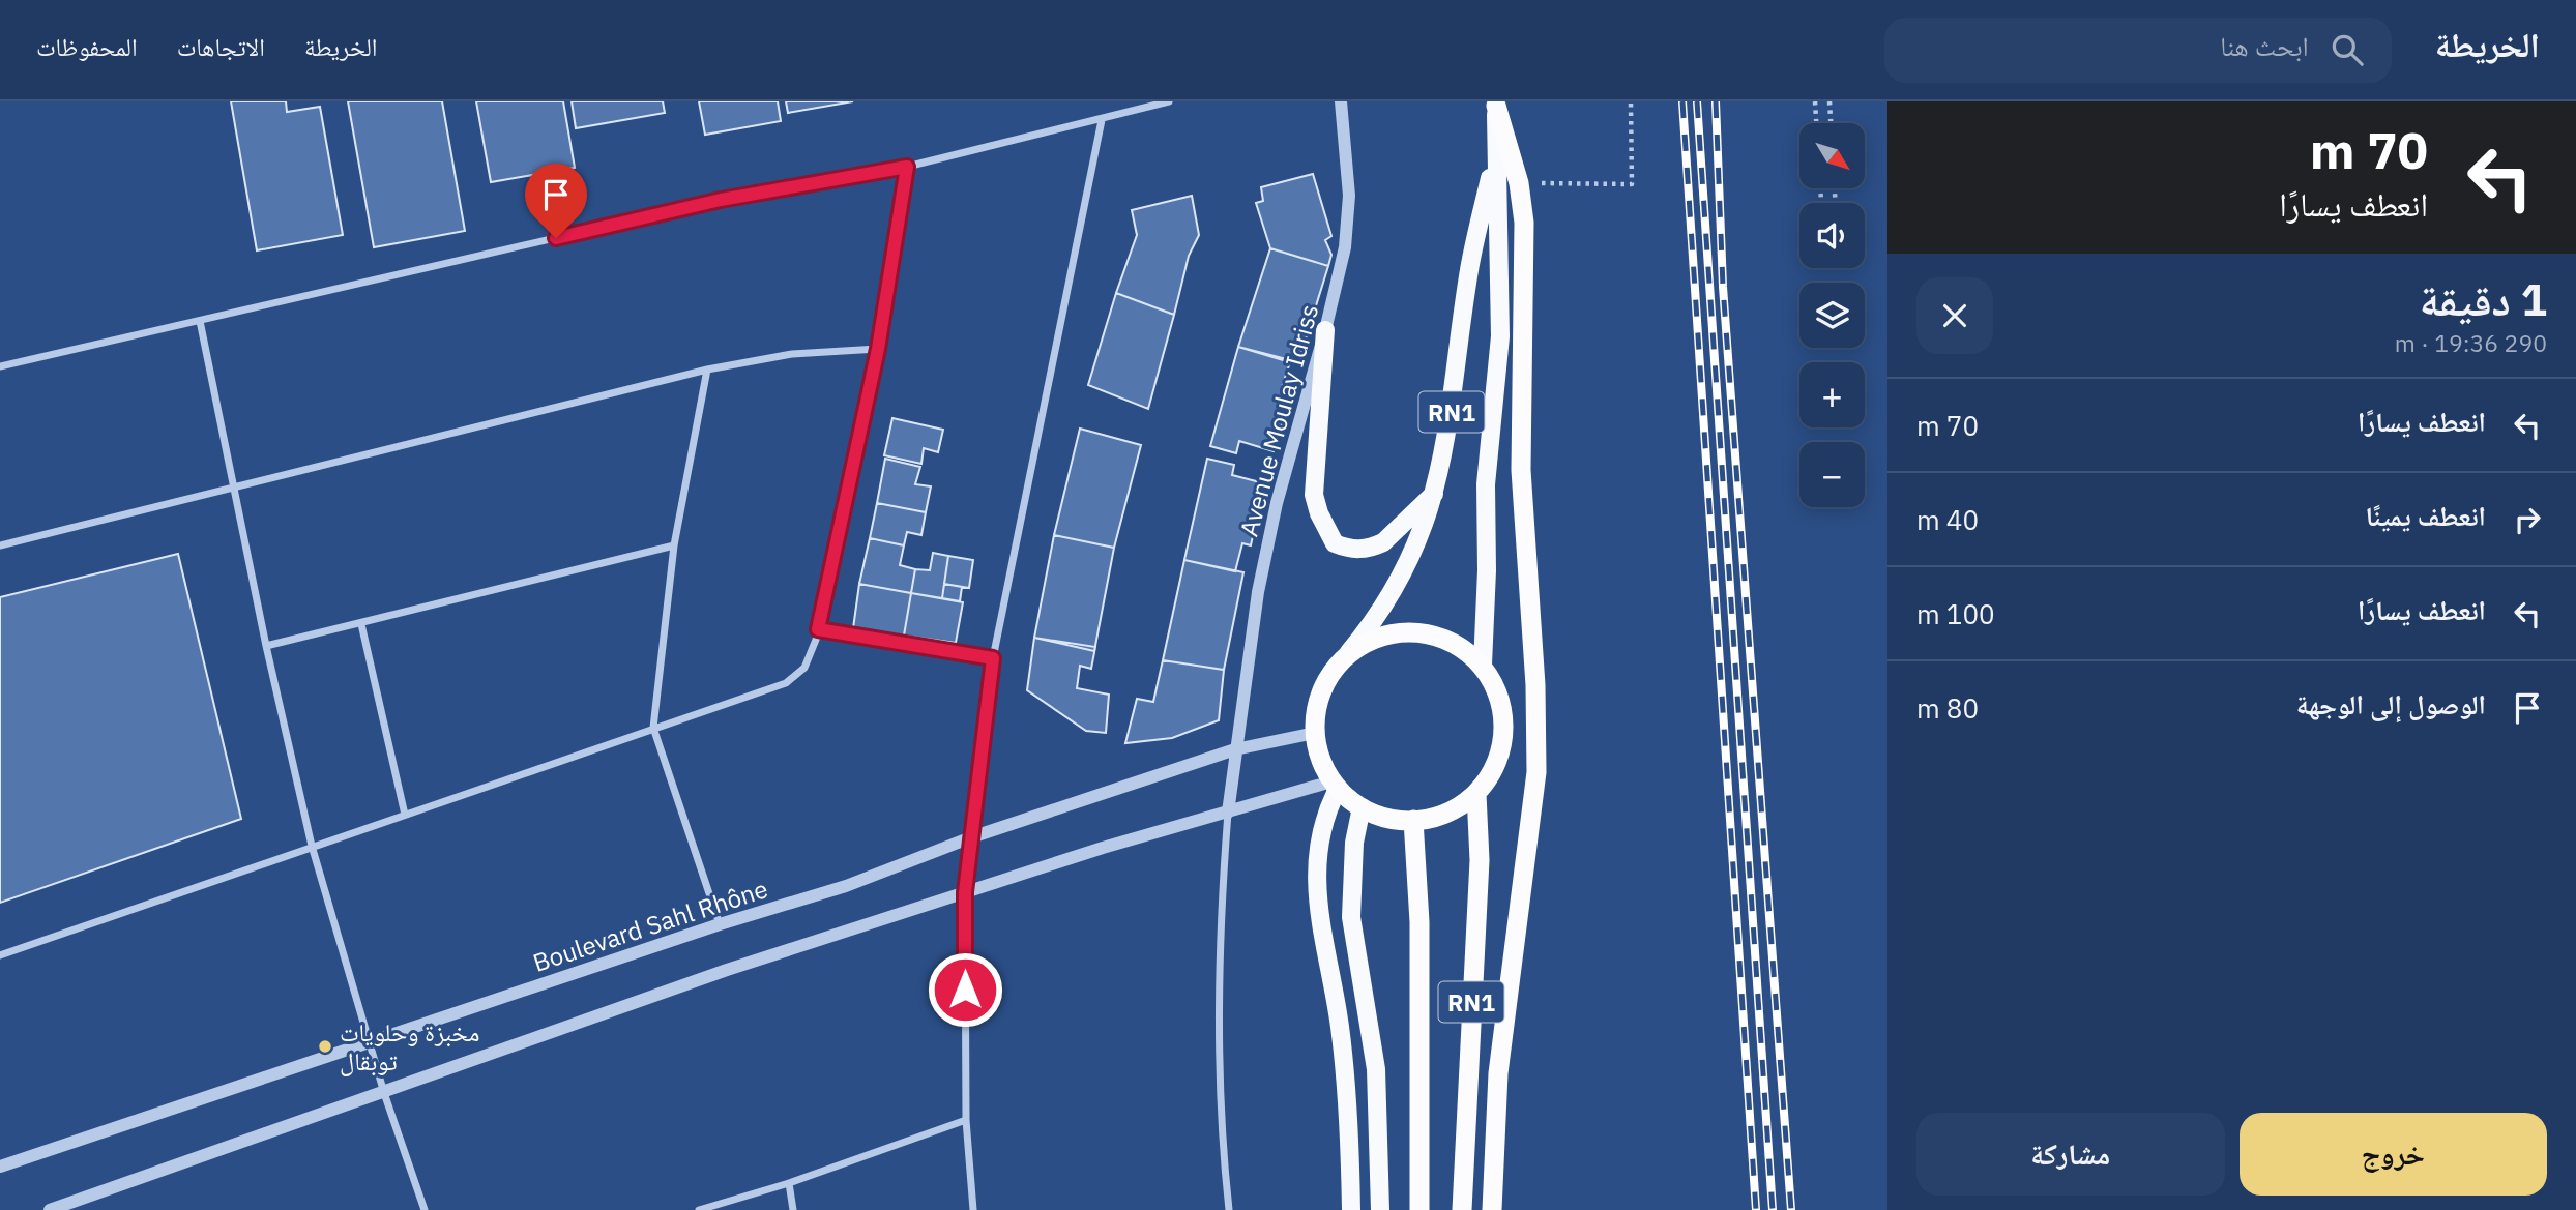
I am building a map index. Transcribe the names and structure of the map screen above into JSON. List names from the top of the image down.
{
  "streets": {
    "highway": ["RN1"],
    "street": ["Avenue Moulay Idriss", "Boulevard Sahl Rhône"]
  },
  "crossings": [
    ["RN1", "Boulevard Sahl Rhône"],
    ["Avenue Moulay Idriss", "Boulevard Sahl Rhône"]
  ],
  "places": ["مخبزة وحلويات توبقال"],
  "north": "bottom right",
  "page": {
    "header": "الخريطة",
    "search": "ابحث هنا",
    "nav": ["الخريطة", "الاتجاهات", "المحفوظات"],
    "turn": ["70 m", "انعطف يسارًا"],
    "map_buttons": ["+", "−"],
    "heading": ["1 دقيقة", "290 m · 19:36"],
    "list": [
      {
        "name": "انعطف يسارًا",
        "value": "70 m"
      },
      {
        "name": "انعطف يمينًا",
        "value": "40 m"
      },
      {
        "name": "انعطف يسارًا",
        "value": "100 m"
      },
      {
        "name": "الوصول إلى الوجهة",
        "value": "80 m"
      }
    ],
    "buttons": ["خروج", "مشاركة"]
  }
}
